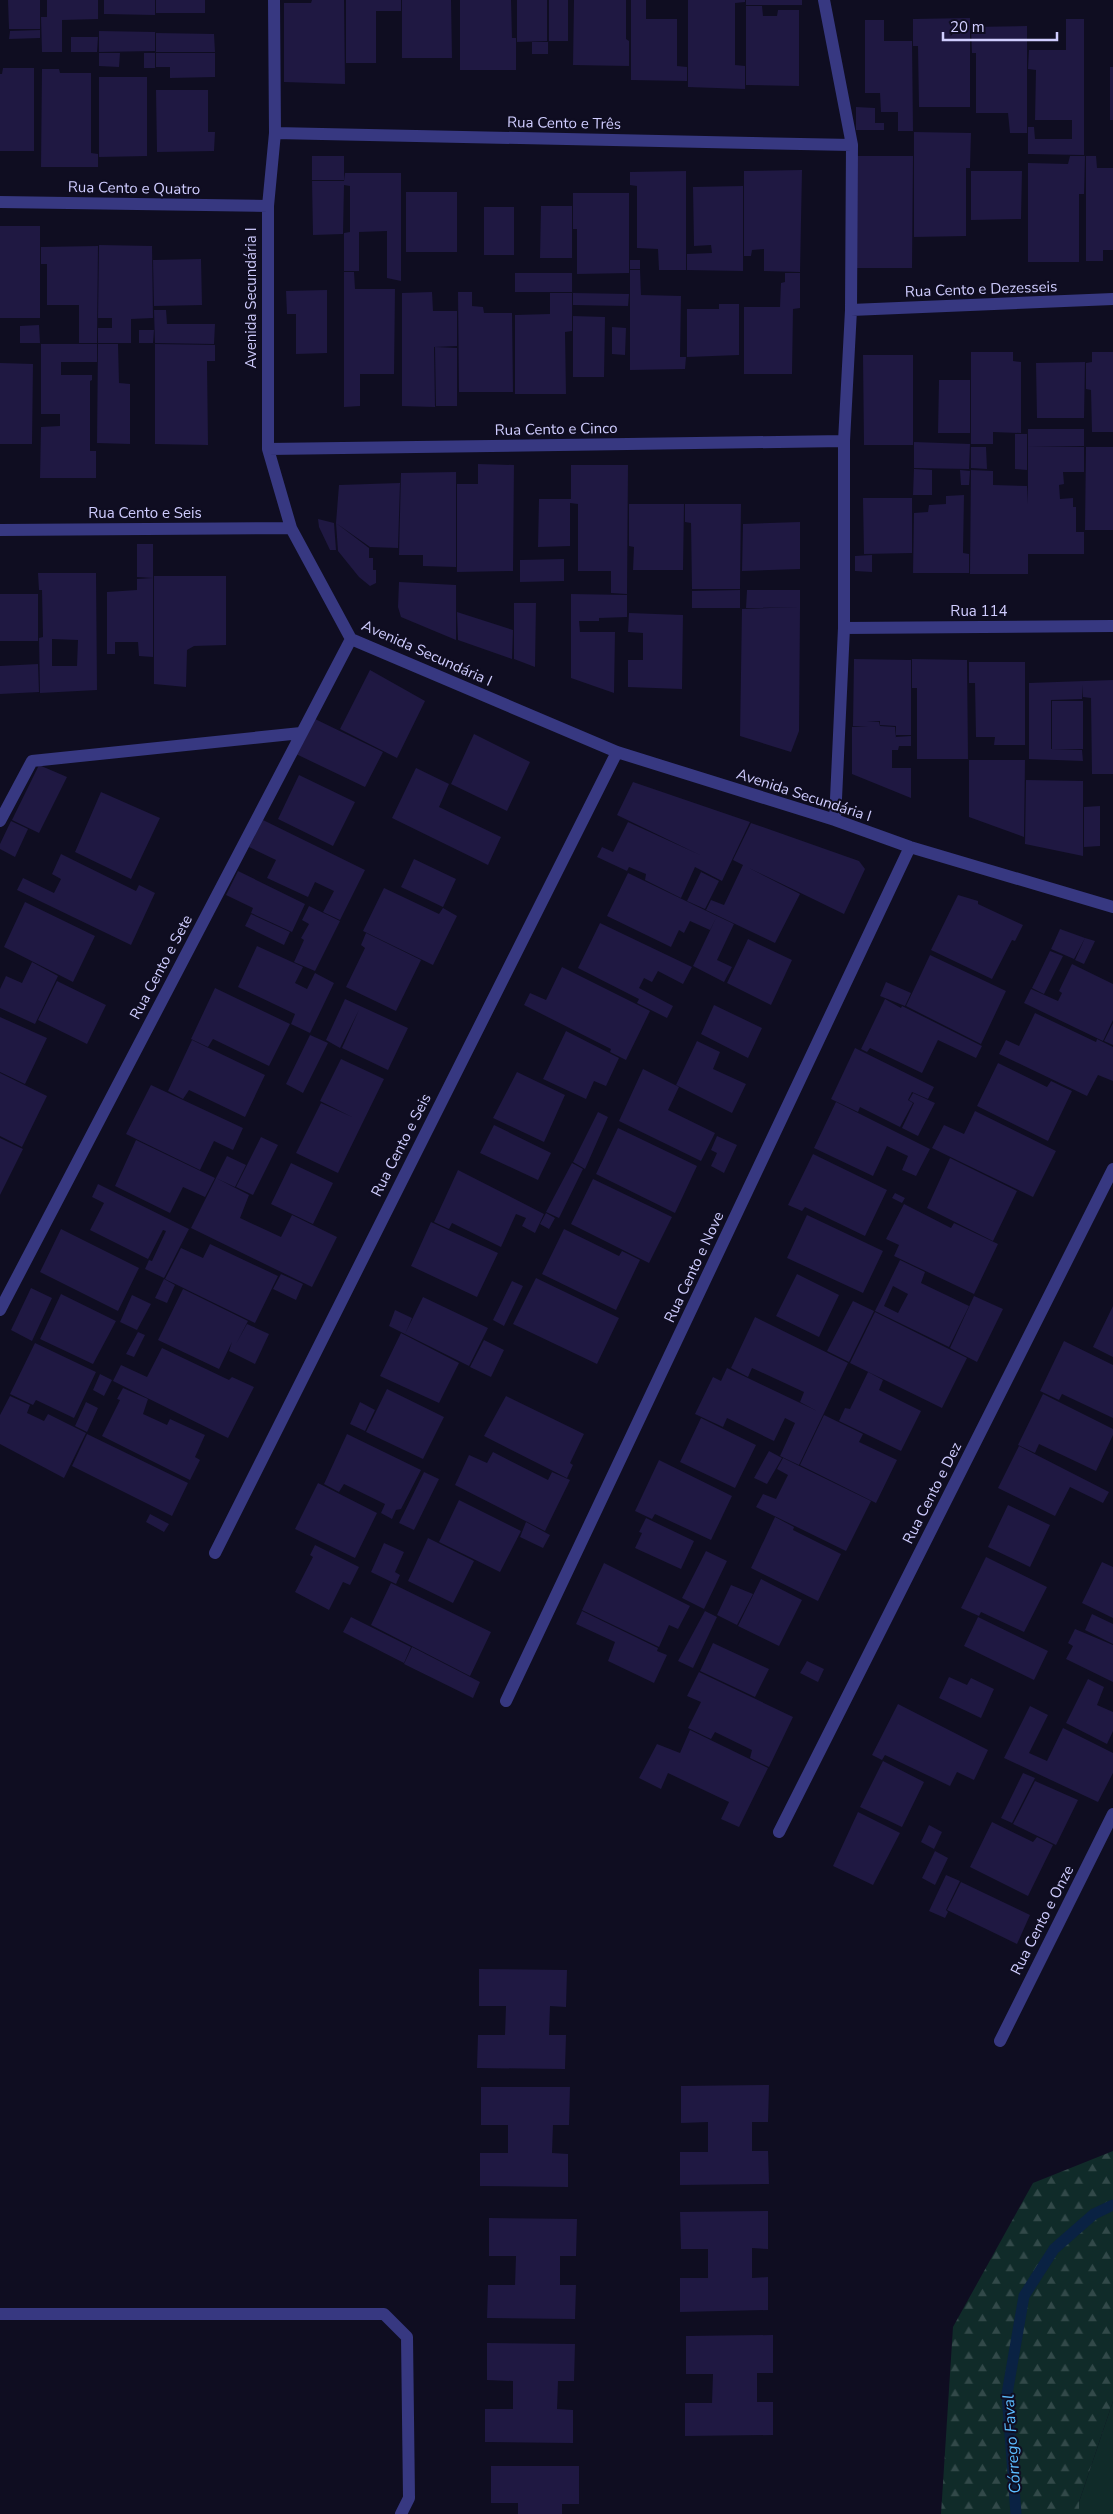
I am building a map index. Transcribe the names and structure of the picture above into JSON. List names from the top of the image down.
{
  "streets": {
    "street": [
      "Rua Cento e Três",
      "Rua Cento e Quatro",
      "Rua Cento e Dezesseis",
      "Avenida Secundária I",
      "Rua Cento e Cinco",
      "Rua Cento e Seis",
      "Rua 114",
      "Rua Cento e Sete",
      "Rua Cento e Nove",
      "Rua Cento e Dez",
      "Rua Cento e Onze"
    ]
  },
  "crossings": [
    ["Rua Cento e Três", "Avenida Secundária I"],
    ["Rua Cento e Quatro", "Avenida Secundária I"],
    ["Avenida Secundária I", "Rua Cento e Cinco"],
    ["Avenida Secundária I", "Rua Cento e Seis"],
    ["Avenida Secundária I", "Rua Cento e Sete"],
    ["Avenida Secundária I", "Rua Cento e Nove"]
  ],
  "water": ["Córrego Faval"],
  "scale_bar": "20 m"
}
